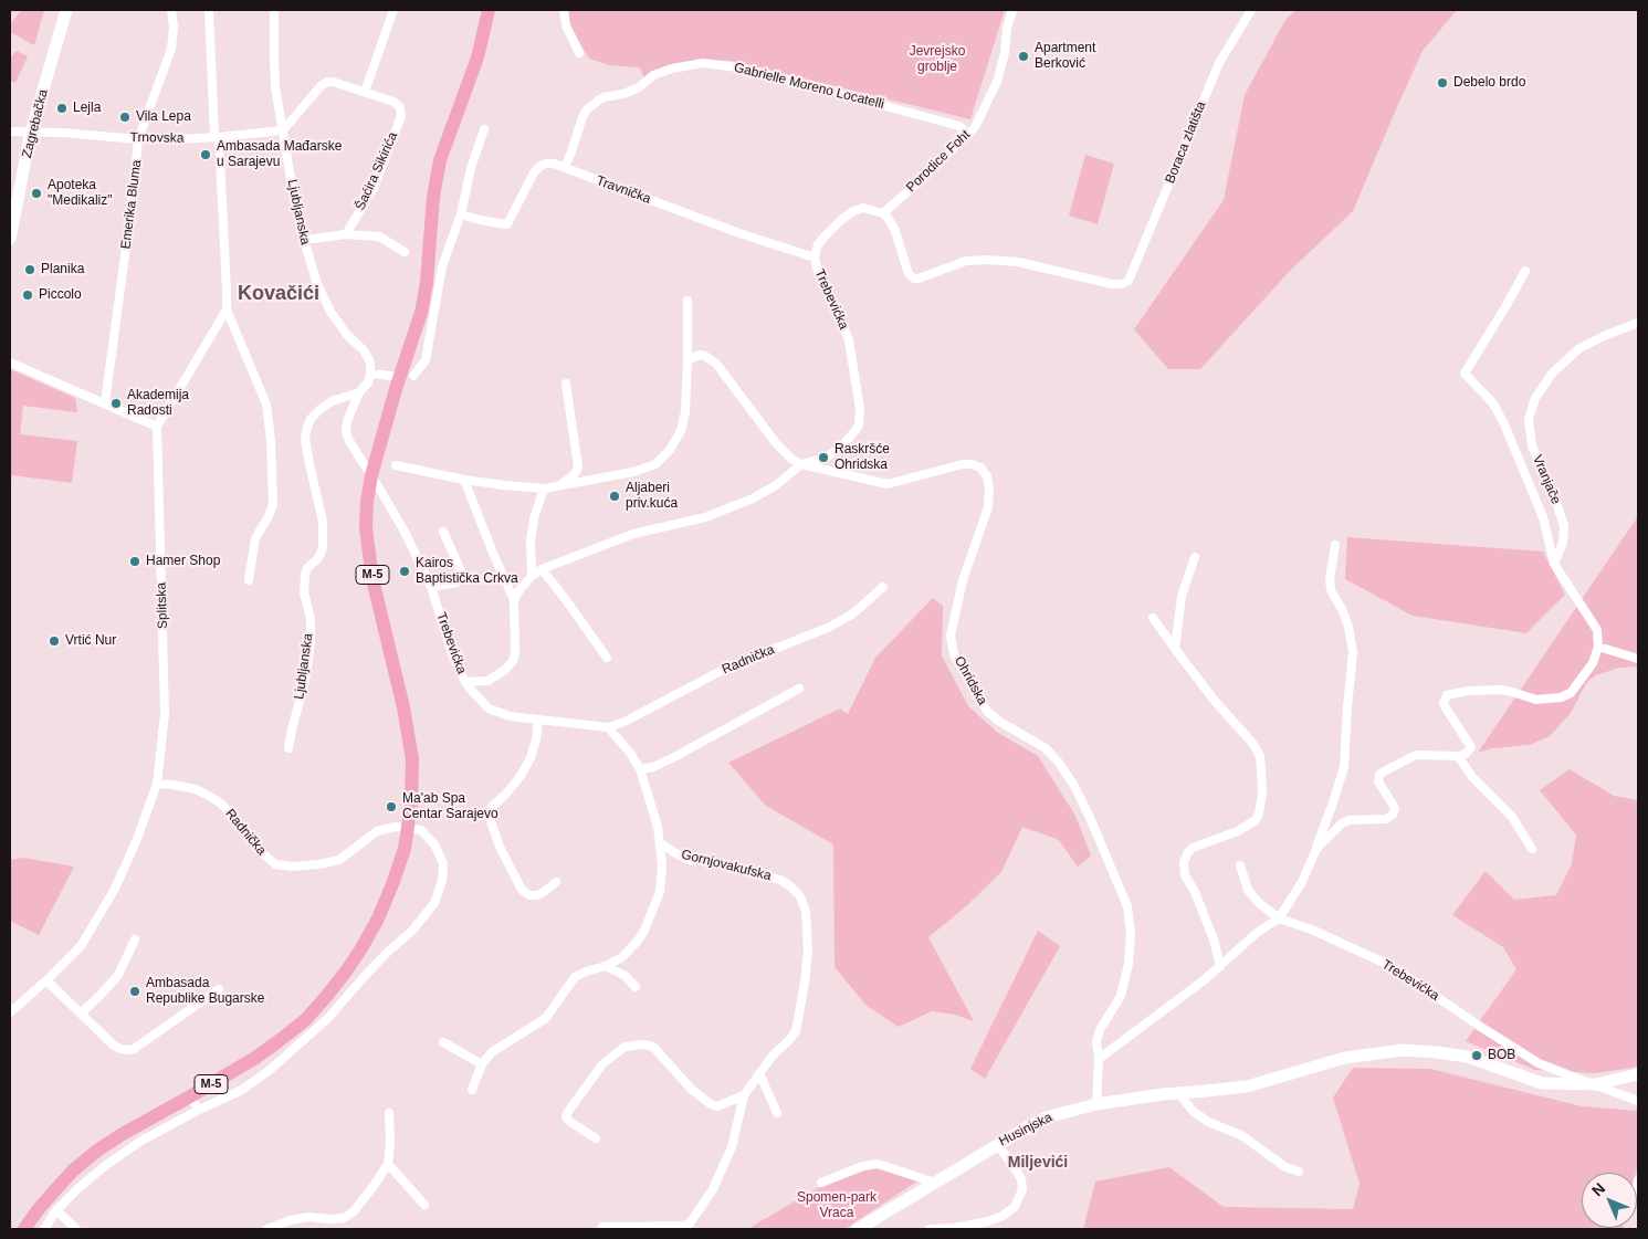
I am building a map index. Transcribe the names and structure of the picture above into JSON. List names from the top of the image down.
{
  "streets": {
    "main road": ["Zagrebačka", "M-5", "Husinjska"],
    "street": [
      "Gabrielle Moreno Locatelli",
      "Trnovska",
      "Boraca zlatišta",
      "Porodice Foht",
      "Šaćira Sikirića",
      "Travnička",
      "Emerika Bluma",
      "Ljubljanska",
      "Trebevićka",
      "Vranjače",
      "Splitska",
      "Radnička",
      "Ohridska",
      "Gornjovakufska"
    ]
  },
  "crossings": [
    ["Gabrielle Moreno Locatelli", "Porodice Foht"],
    ["Gabrielle Moreno Locatelli", "Travnička"],
    ["Zagrebačka", "Trnovska"],
    ["Trnovska", "Šaćira Sikirića"],
    ["Trnovska", "Emerika Bluma"],
    ["Trnovska", "Ljubljanska"],
    ["Boraca zlatišta", "Porodice Foht"],
    ["Boraca zlatišta", "Trebevićka"],
    ["Porodice Foht", "Trebevićka"],
    ["Šaćira Sikirića", "Ljubljanska"],
    ["Travnička", "Trebevićka"],
    ["Trebevićka", "M-5"],
    ["Trebevićka", "Ohridska"],
    ["Trebevićka", "Husinjska"],
    ["Splitska", "Radnička"],
    ["Radnička", "Gornjovakufska"],
    ["Ohridska", "Husinjska"]
  ],
  "districts": ["Kovačići", "Miljevići"],
  "parks": ["Jevrejsko groblje", "Spomen-park Vraca"],
  "places": [
    "Apartment Berković",
    "Debelo brdo",
    "Lejla",
    "Vila Lepa",
    "Ambasada Mađarske u Sarajevu",
    "Apoteka \"Medikaliz\"",
    "Planika",
    "Piccolo",
    "Akademija Radosti",
    "Raskršće Ohridska",
    "Aljaberi priv.kuća",
    "Hamer Shop",
    "Kairos Baptistička Crkva",
    "Vrtić Nur",
    "Ma'ab Spa Centar Sarajevo",
    "Ambasada Republike Bugarske",
    "BOB"
  ],
  "north": "top left"
}
